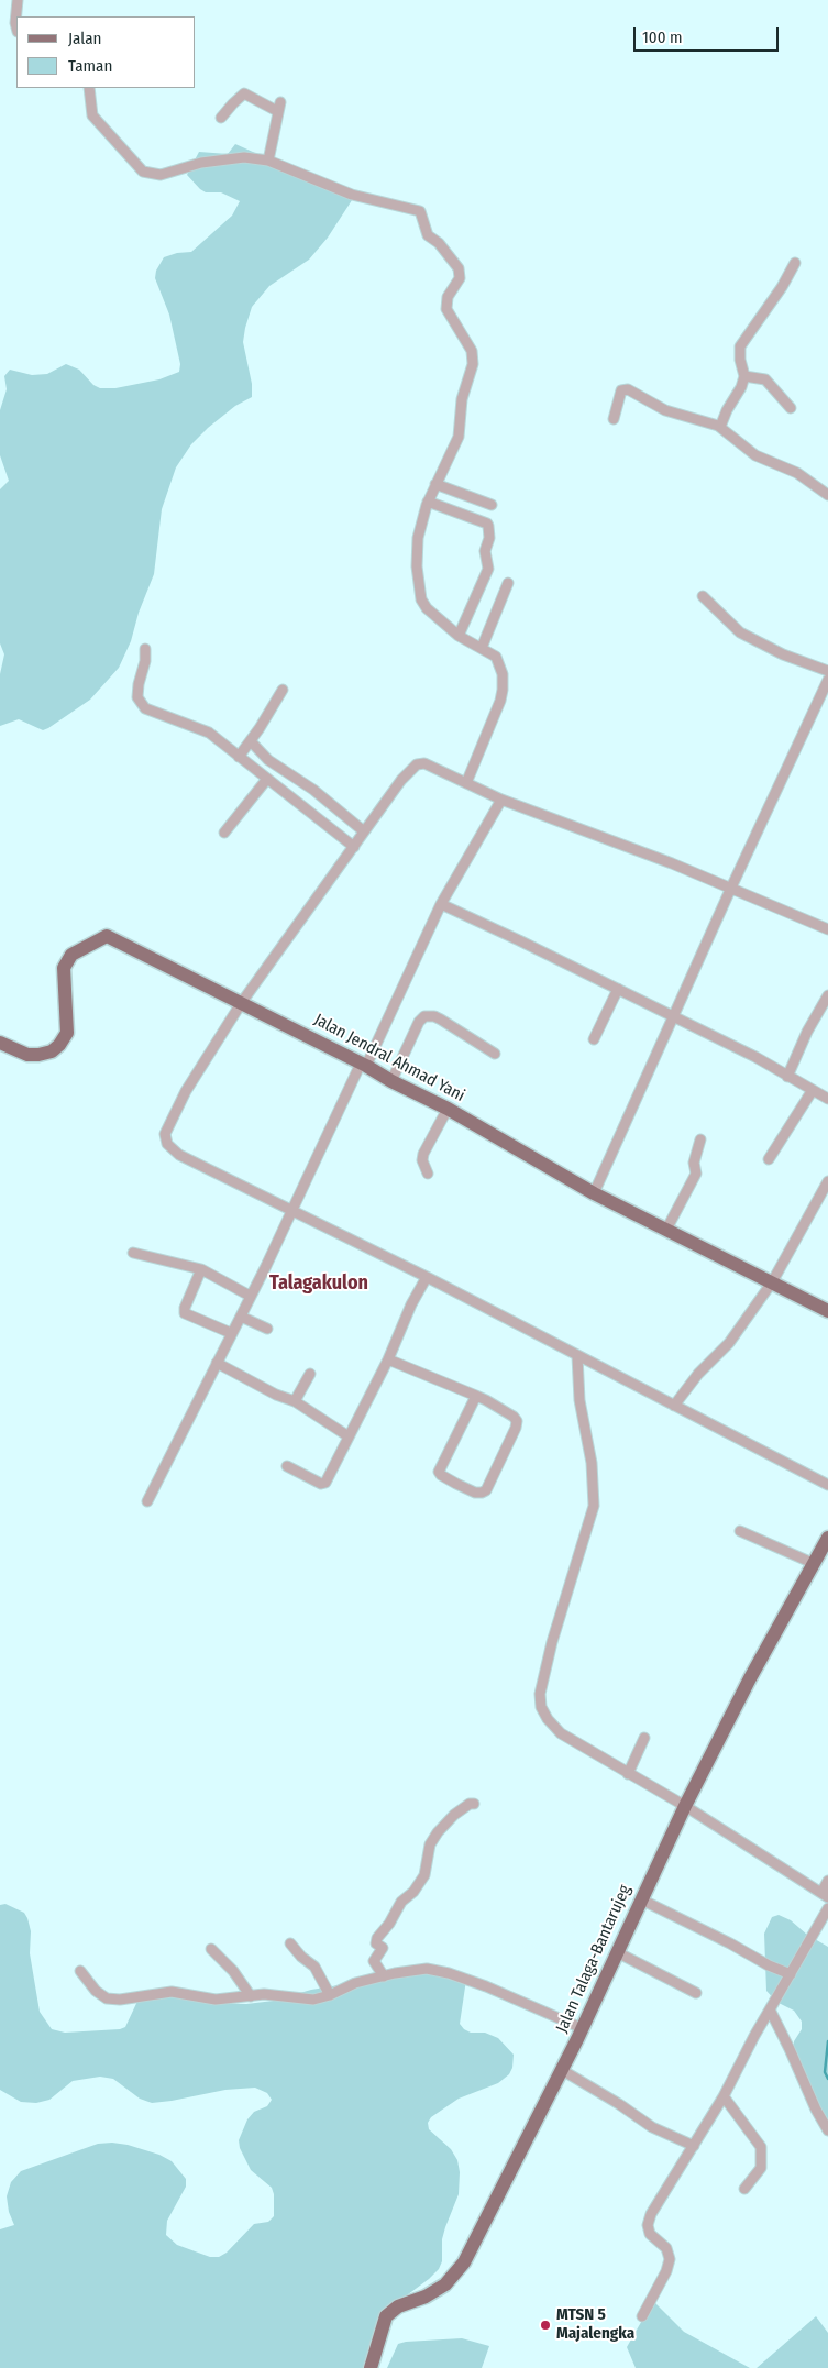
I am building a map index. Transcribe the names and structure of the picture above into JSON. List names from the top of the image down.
{
  "streets": {
    "main road": ["Jalan Jendral Ahmad Yani", "Jalan Talaga-Bantarujeg"]
  },
  "districts": ["Talagakulon"],
  "places": ["MTSN 5 Majalengka"],
  "legend": ["Jalan", "Taman"],
  "scale_bar": "100 m"
}
